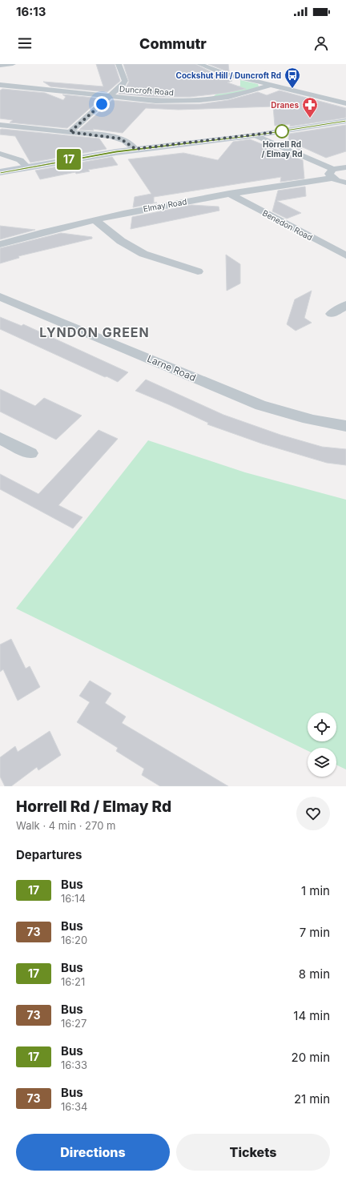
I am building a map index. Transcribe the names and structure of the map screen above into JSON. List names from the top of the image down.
{
  "streets": {
    "street": [
      "Duncroft Road",
      "Elmay Road",
      "Benedon Road",
      "Larne Road"
    ]
  },
  "crossings": [
    ["Elmay Road", "Benedon Road"]
  ],
  "districts": ["LYNDON GREEN"],
  "places": {
    "bus stop": ["Cockshut Hill / Duncroft Rd"],
    "pharmacy": ["Dranes"],
    "other": ["Horrell Rd / Elmay Rd"]
  },
  "lines": ["bus line 17"],
  "page": {
    "status": "16:13",
    "header": "Commutr",
    "on_map": "17",
    "heading": [
      ["Horrell Rd / Elmay Rd", "Walk · 4 min · 270 m"],
      "Departures"
    ],
    "list": [
      {
        "mark": "17",
        "name": "Bus",
        "note": "16:14",
        "value": "1 min"
      },
      {
        "mark": "73",
        "name": "Bus",
        "note": "16:20",
        "value": "7 min"
      },
      {
        "mark": "17",
        "name": "Bus",
        "note": "16:21",
        "value": "8 min"
      },
      {
        "mark": "73",
        "name": "Bus",
        "note": "16:27",
        "value": "14 min"
      },
      {
        "mark": "17",
        "name": "Bus",
        "note": "16:33",
        "value": "20 min"
      },
      {
        "mark": "73",
        "name": "Bus",
        "note": "16:34",
        "value": "21 min"
      }
    ],
    "buttons": ["Directions", "Tickets"]
  }
}
